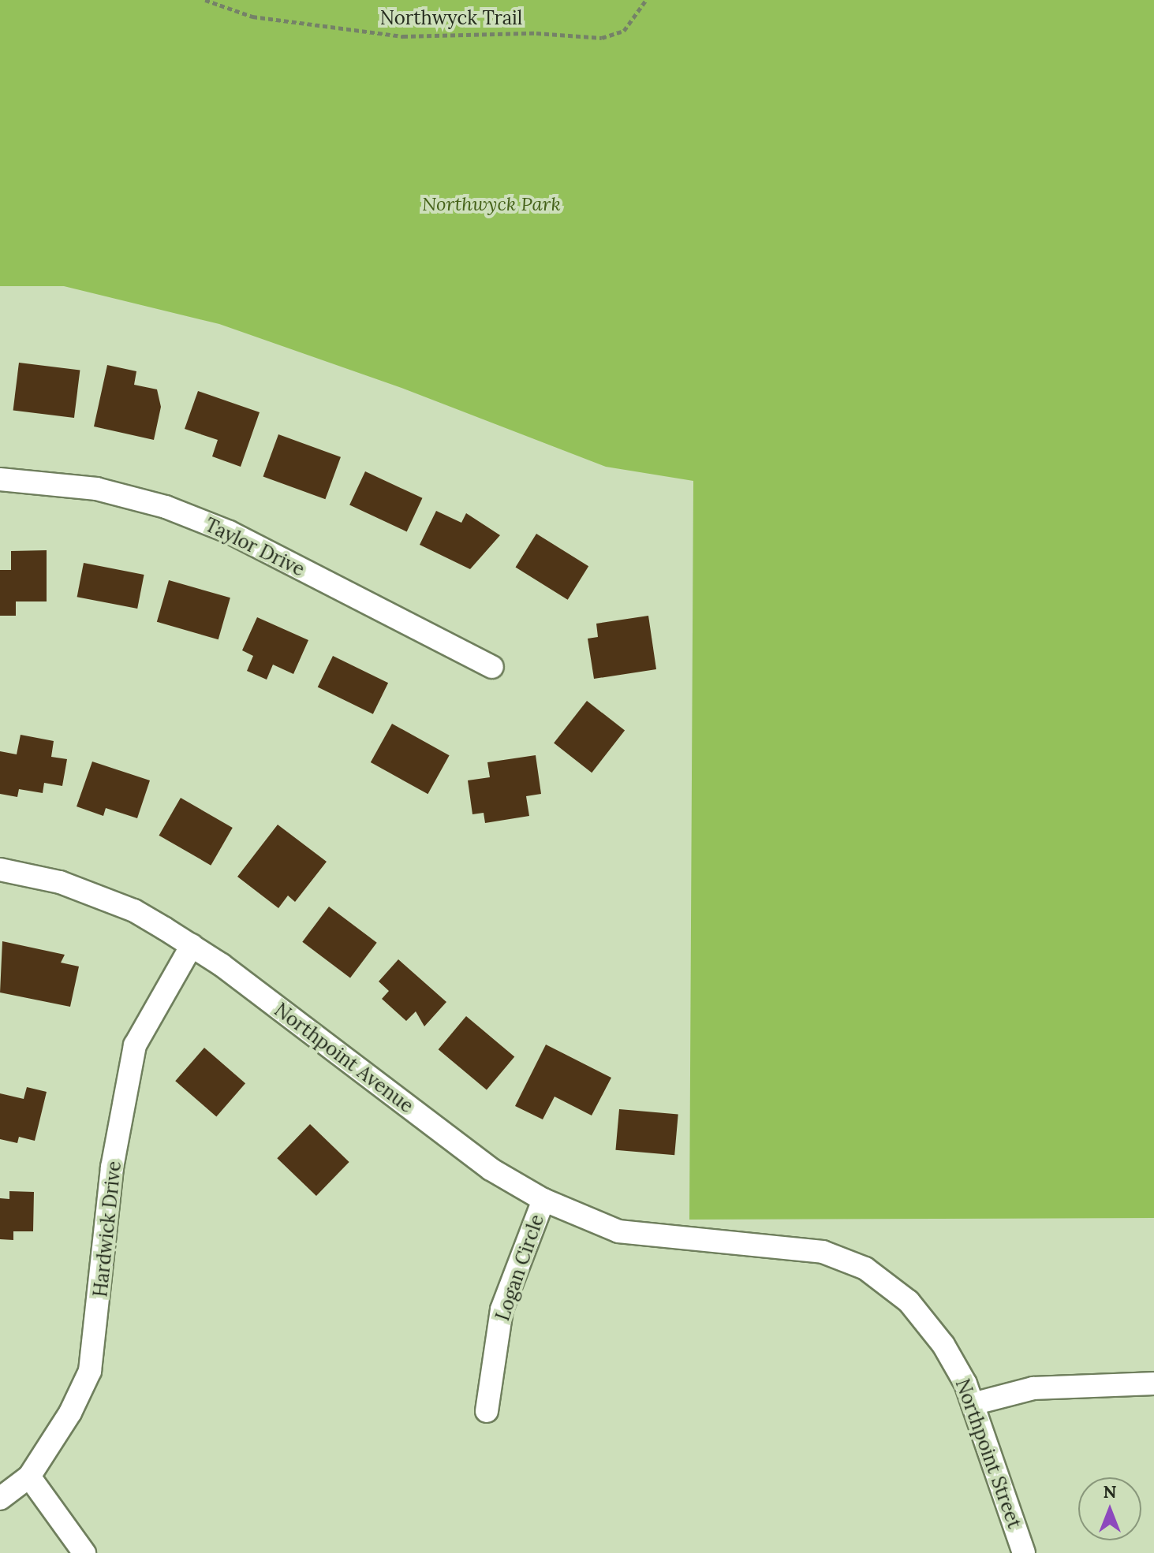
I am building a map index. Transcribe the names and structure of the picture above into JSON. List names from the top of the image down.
{
  "streets": {
    "street": [
      "Taylor Drive",
      "Northpoint Avenue",
      "Hardwick Drive",
      "Logan Circle",
      "Northpoint Street"
    ],
    "path": ["Northwyck Trail"]
  },
  "crossings": [
    ["Northpoint Avenue", "Hardwick Drive"],
    ["Northpoint Avenue", "Logan Circle"],
    ["Northpoint Avenue", "Northpoint Street"]
  ],
  "parks": ["Northwyck Park"],
  "north": "top"
}
